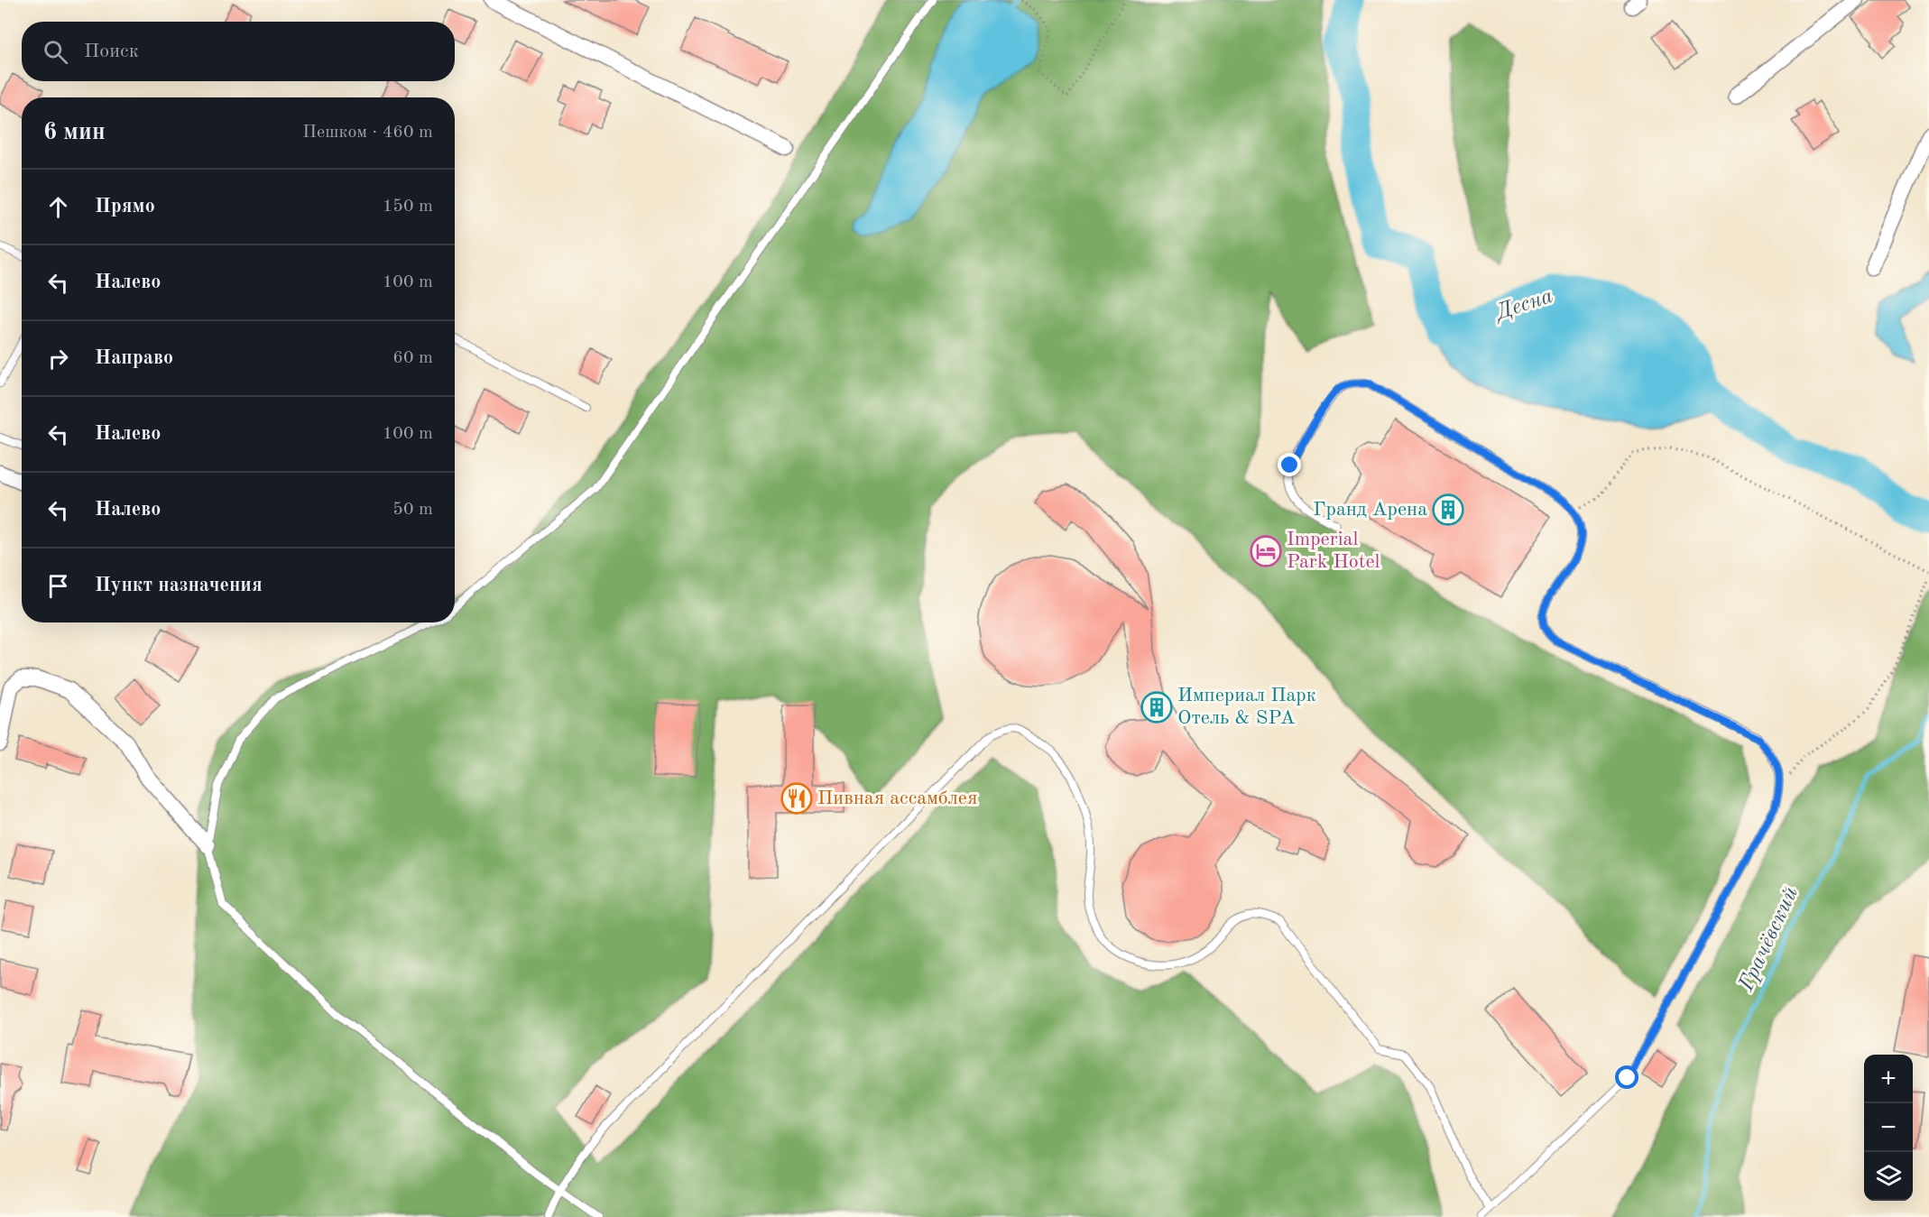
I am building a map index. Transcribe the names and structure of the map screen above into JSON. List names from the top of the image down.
{
  "water": ["Десна", "Грачёвский"],
  "places": {
    "building": ["Гранд Арена", "Империал Парк Отель & SPA"],
    "hotel": ["Imperial Park Hotel"],
    "restaurant": ["Пивная ассамблея"]
  },
  "page": {
    "search": "Поиск",
    "heading": ["6 мин", "Пешком · 460 m"],
    "list": [
      ["Прямо", "150 m"],
      ["Налево", "100 m"],
      ["Направо", "60 m"],
      ["Налево", "100 m"],
      ["Налево", "50 m"],
      "Пункт назначения"
    ],
    "map_buttons": ["+", "−"]
  }
}
